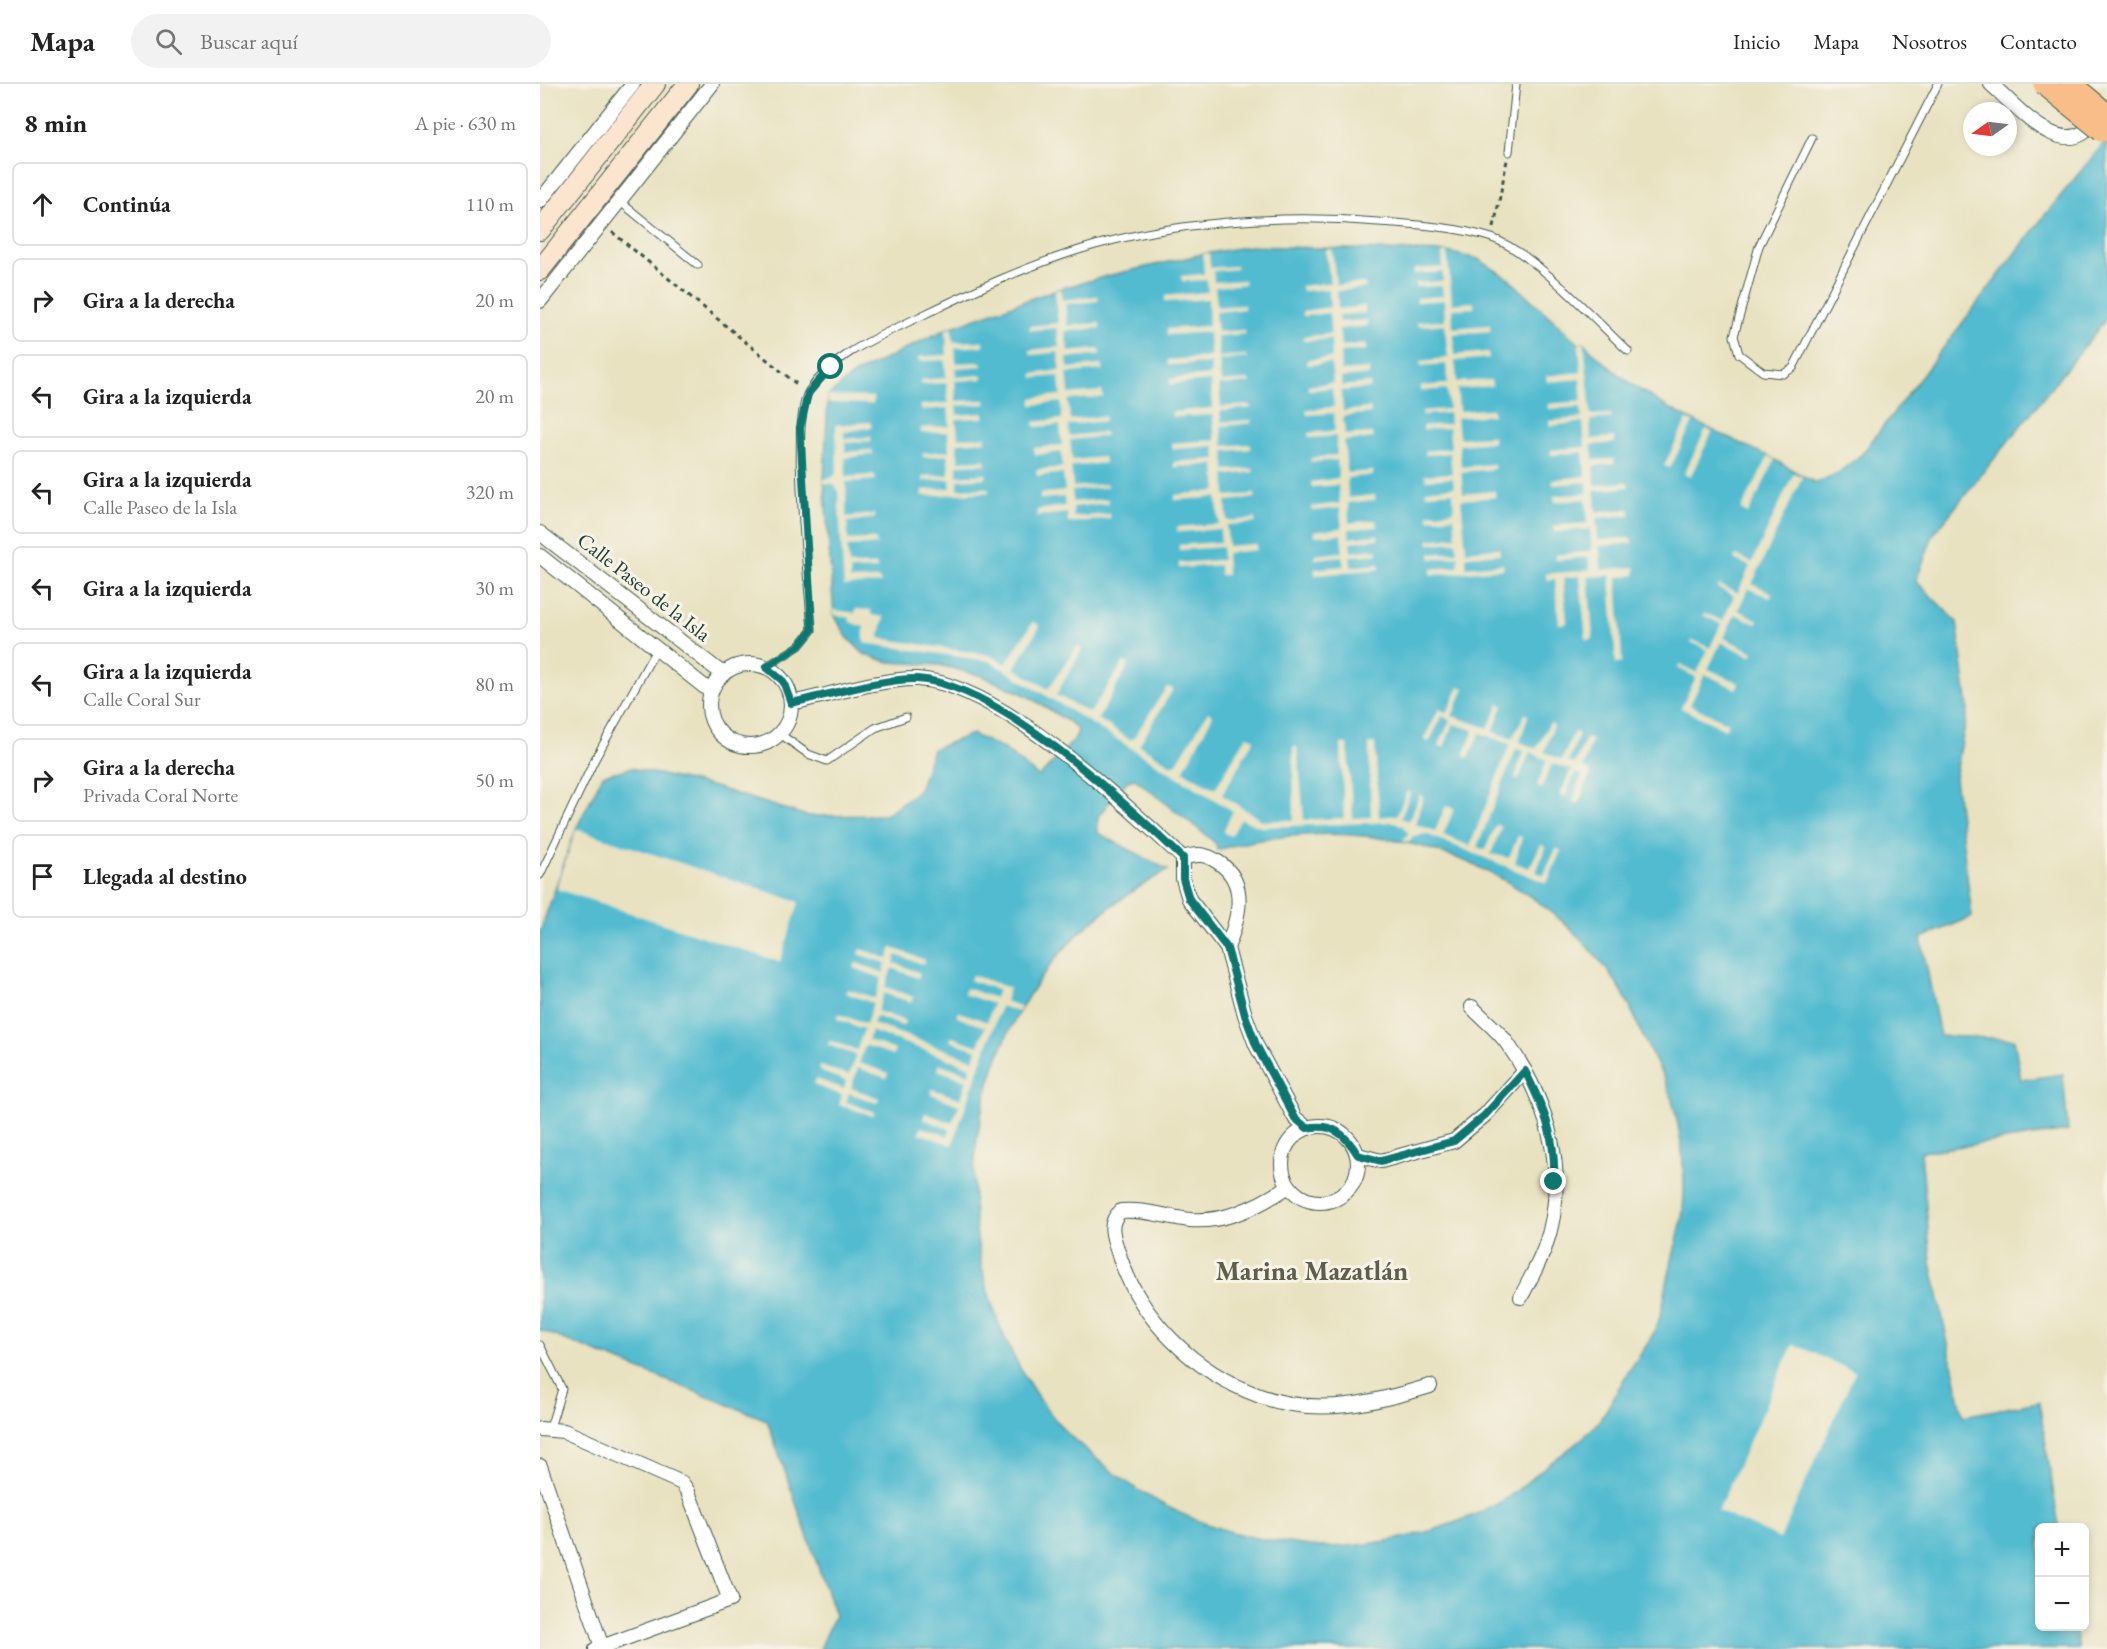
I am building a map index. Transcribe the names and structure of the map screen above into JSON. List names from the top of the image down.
{
  "streets": {
    "street": ["Calle Paseo de la Isla"]
  },
  "districts": ["Marina Mazatlán"],
  "north": "left",
  "page": {
    "header": "Mapa",
    "search": "Buscar aquí",
    "nav": [
      "Inicio",
      "Mapa",
      "Nosotros",
      "Contacto"
    ],
    "heading": ["8 min", "A pie · 630 m"],
    "list": [
      ["Continúa", "110 m"],
      ["Gira a la derecha", "20 m"],
      ["Gira a la izquierda", "20 m"],
      ["Gira a la izquierda", "Calle Paseo de la Isla", "320 m"],
      ["Gira a la izquierda", "30 m"],
      ["Gira a la izquierda", "Calle Coral Sur", "80 m"],
      ["Gira a la derecha", "Privada Coral Norte", "50 m"],
      "Llegada al destino"
    ],
    "map_buttons": ["+", "−"]
  }
}
